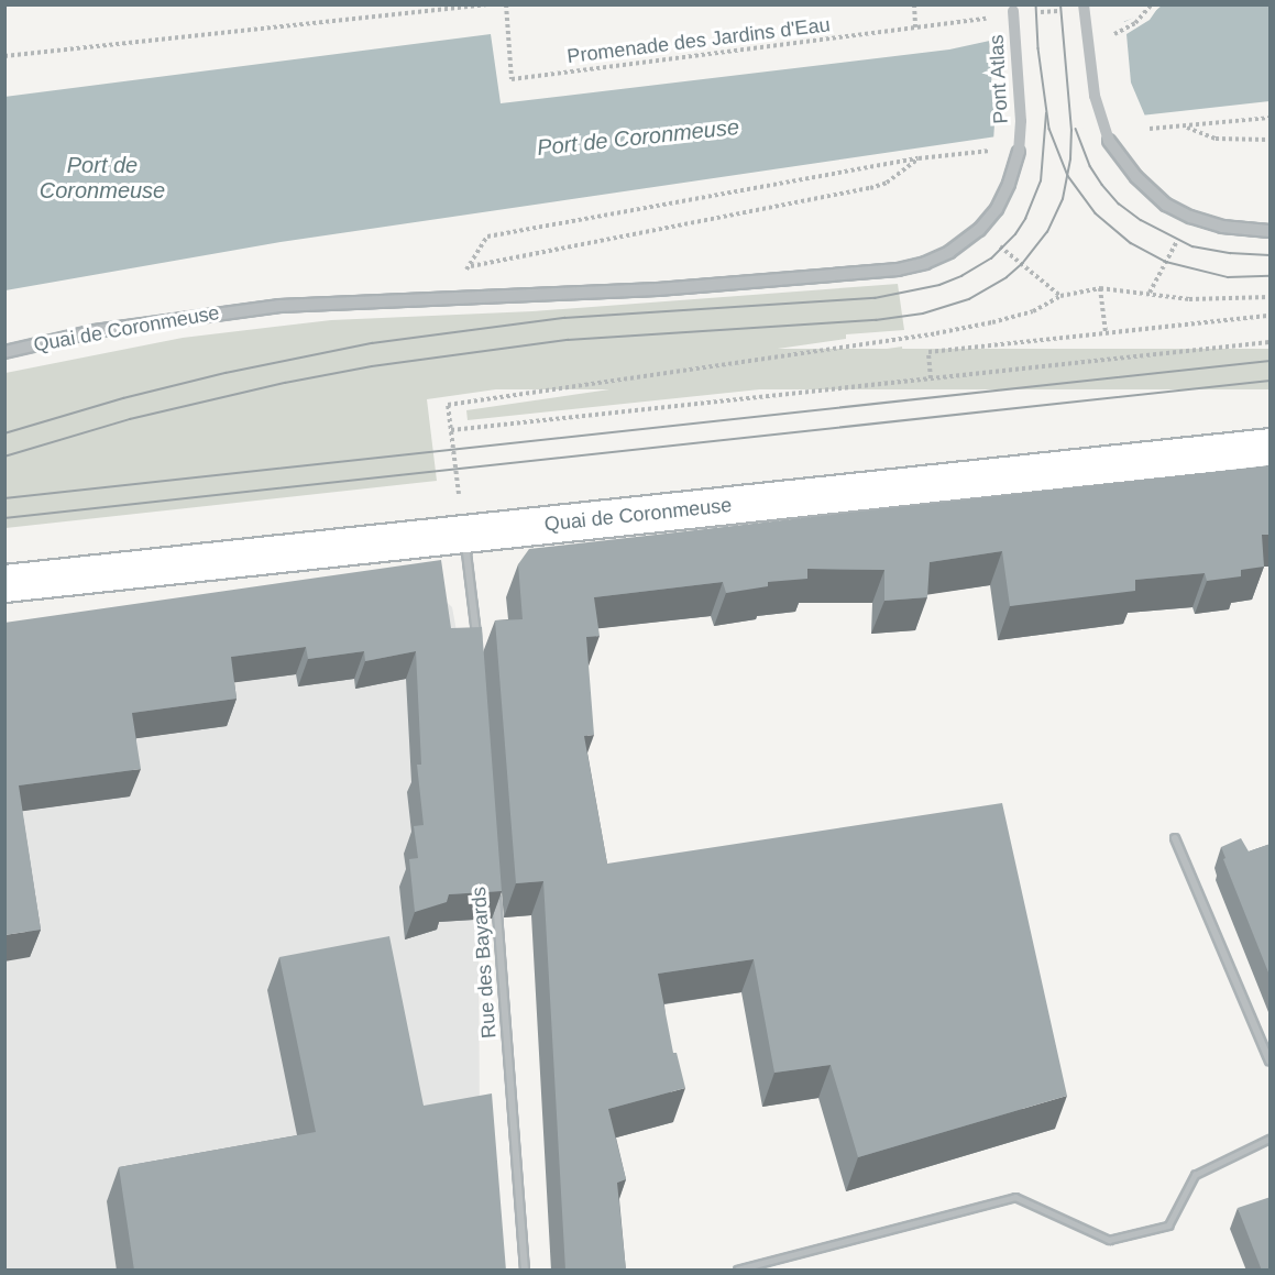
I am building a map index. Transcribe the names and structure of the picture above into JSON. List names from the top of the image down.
{
  "streets": {
    "main road": ["Quai de Coronmeuse"],
    "street": ["Pont Atlas", "Rue des Bayards"],
    "path": ["Promenade des Jardins d'Eau"]
  },
  "crossings": [
    ["Pont Atlas", "Quai de Coronmeuse"]
  ],
  "water": ["Port de Coronmeuse"]
}
